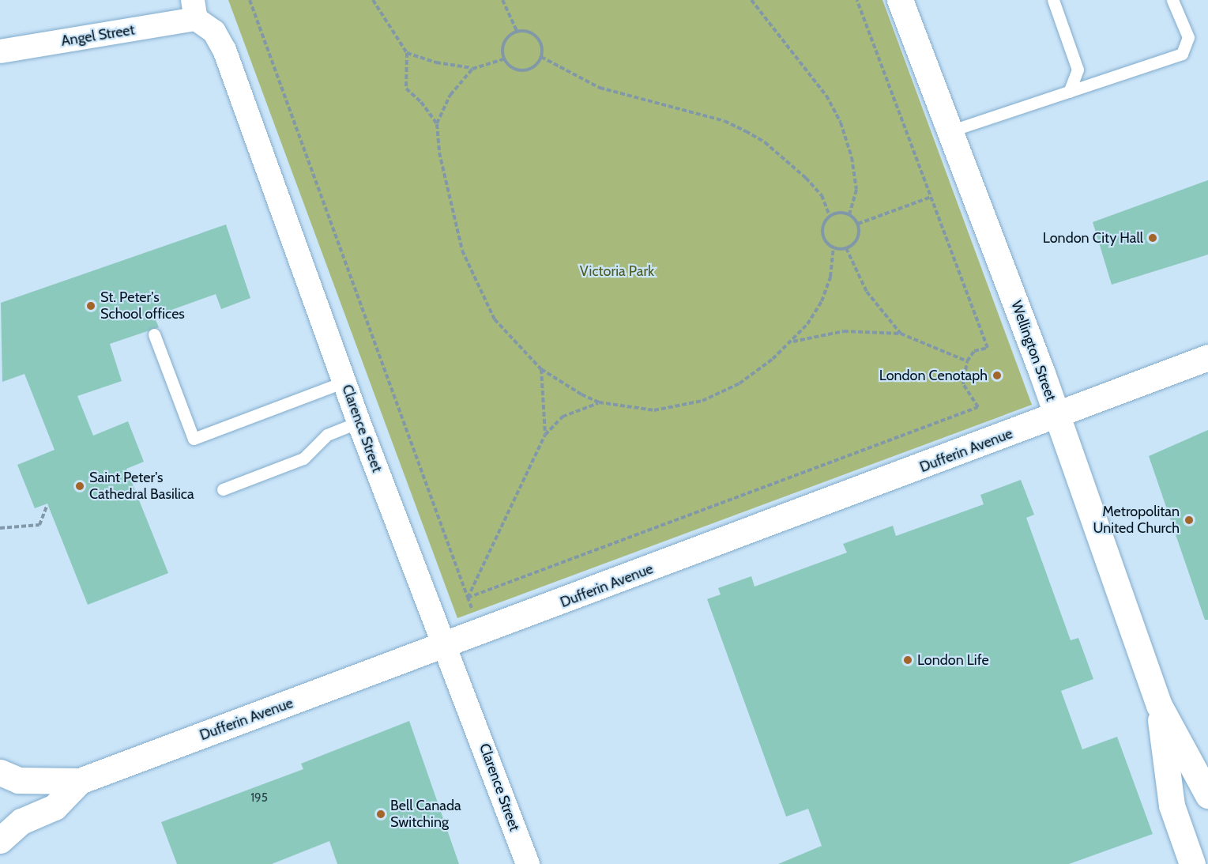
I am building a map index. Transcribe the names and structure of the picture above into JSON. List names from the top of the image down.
{
  "streets": {
    "street": [
      "Angel Street",
      "Wellington Street",
      "Clarence Street",
      "Dufferin Avenue"
    ]
  },
  "crossings": [
    ["Angel Street", "Clarence Street"],
    ["Wellington Street", "Dufferin Avenue"],
    ["Clarence Street", "Dufferin Avenue"]
  ],
  "parks": ["Victoria Park"],
  "places": [
    "London City Hall",
    "St. Peter's School offices",
    "London Cenotaph",
    "Saint Peter's Cathedral Basilica",
    "Metropolitan United Church",
    "London Life",
    "Bell Canada Switching"
  ],
  "house_numbers": ["195"]
}
